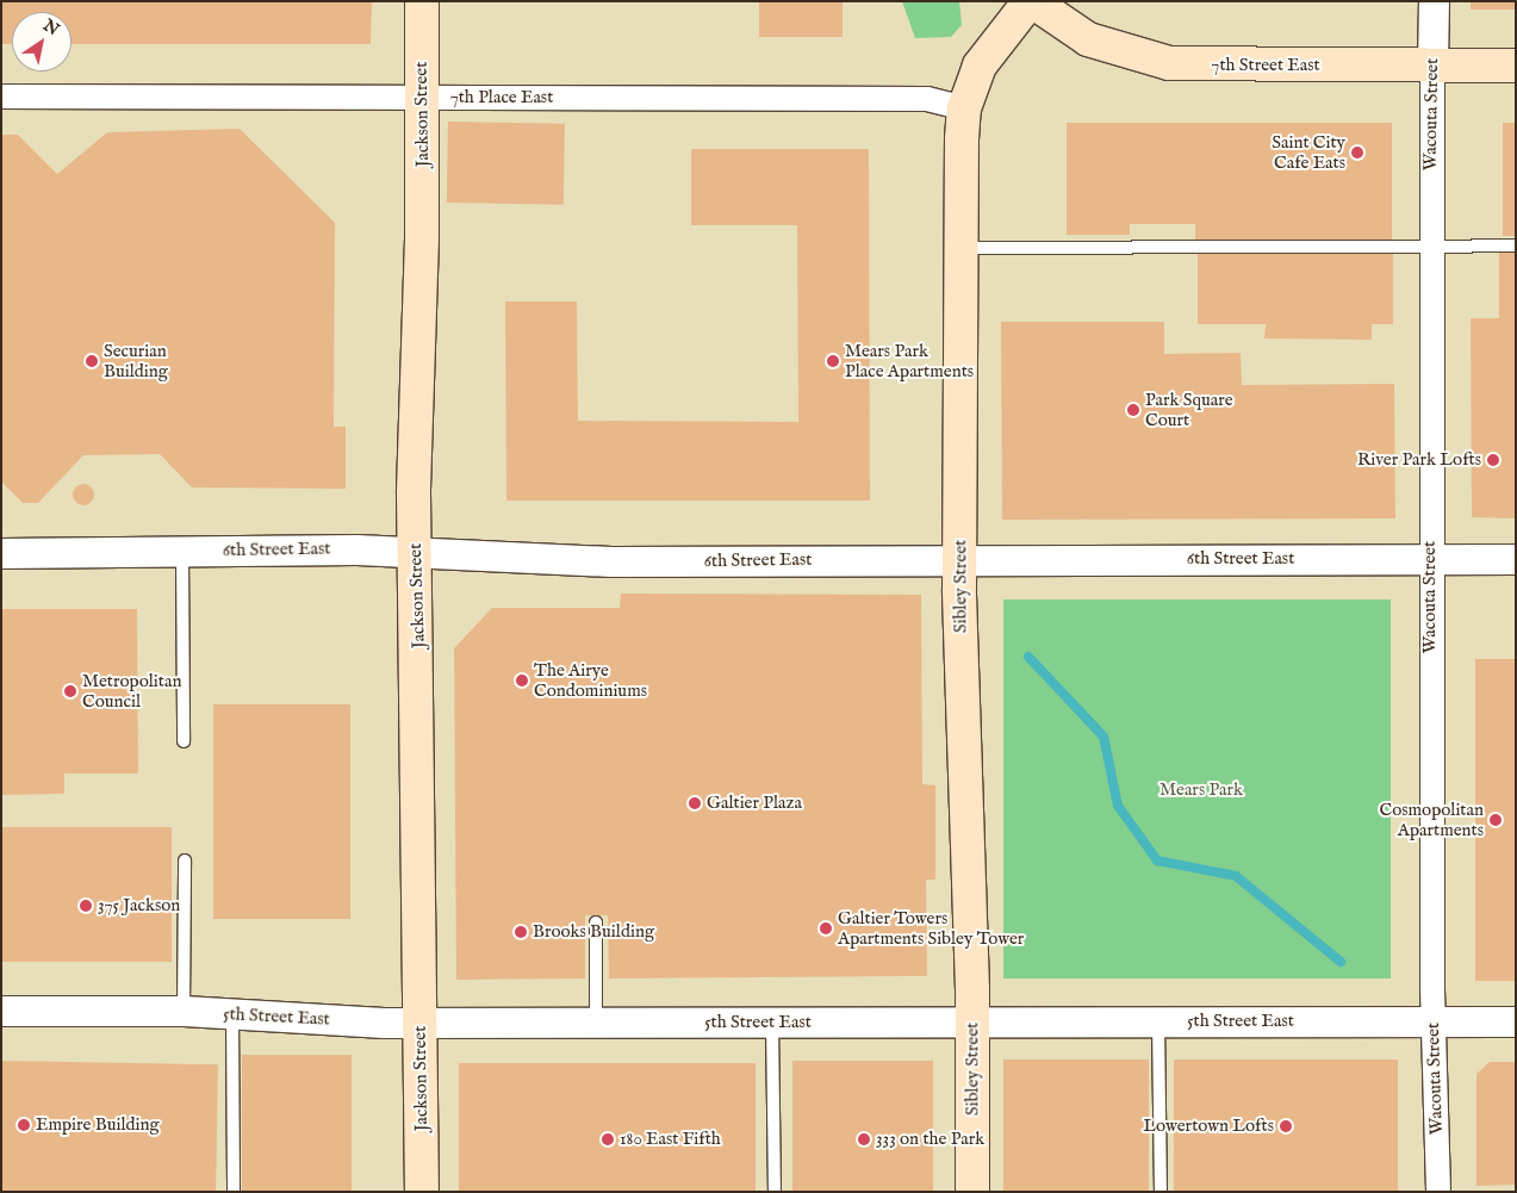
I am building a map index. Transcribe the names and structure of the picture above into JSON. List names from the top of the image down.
{
  "streets": {
    "main road": ["7th Street East", "Jackson Street", "Sibley Street"],
    "street": [
      "7th Place East",
      "Wacouta Street",
      "6th Street East",
      "5th Street East"
    ]
  },
  "crossings": [
    ["7th Street East", "Wacouta Street"],
    ["7th Street East", "Sibley Street"],
    ["7th Place East", "Jackson Street"],
    ["7th Place East", "Sibley Street"],
    ["Jackson Street", "6th Street East"],
    ["Jackson Street", "5th Street East"],
    ["Wacouta Street", "6th Street East"],
    ["Wacouta Street", "5th Street East"],
    ["6th Street East", "Sibley Street"],
    ["Sibley Street", "5th Street East"]
  ],
  "parks": ["Mears Park"],
  "places": [
    "Saint City Cafe Eats",
    "Securian Building",
    "Mears Park Place Apartments",
    "Park Square Court",
    "River Park Lofts",
    "The Airye Condominiums",
    "Metropolitan Council",
    "Galtier Plaza",
    "Cosmopolitan Apartments",
    "375 Jackson",
    "Galtier Towers Apartments Sibley Tower",
    "Brooks Building",
    "Empire Building",
    "Lowertown Lofts",
    "180 East Fifth",
    "333 on the Park"
  ],
  "north": "top right"
}
